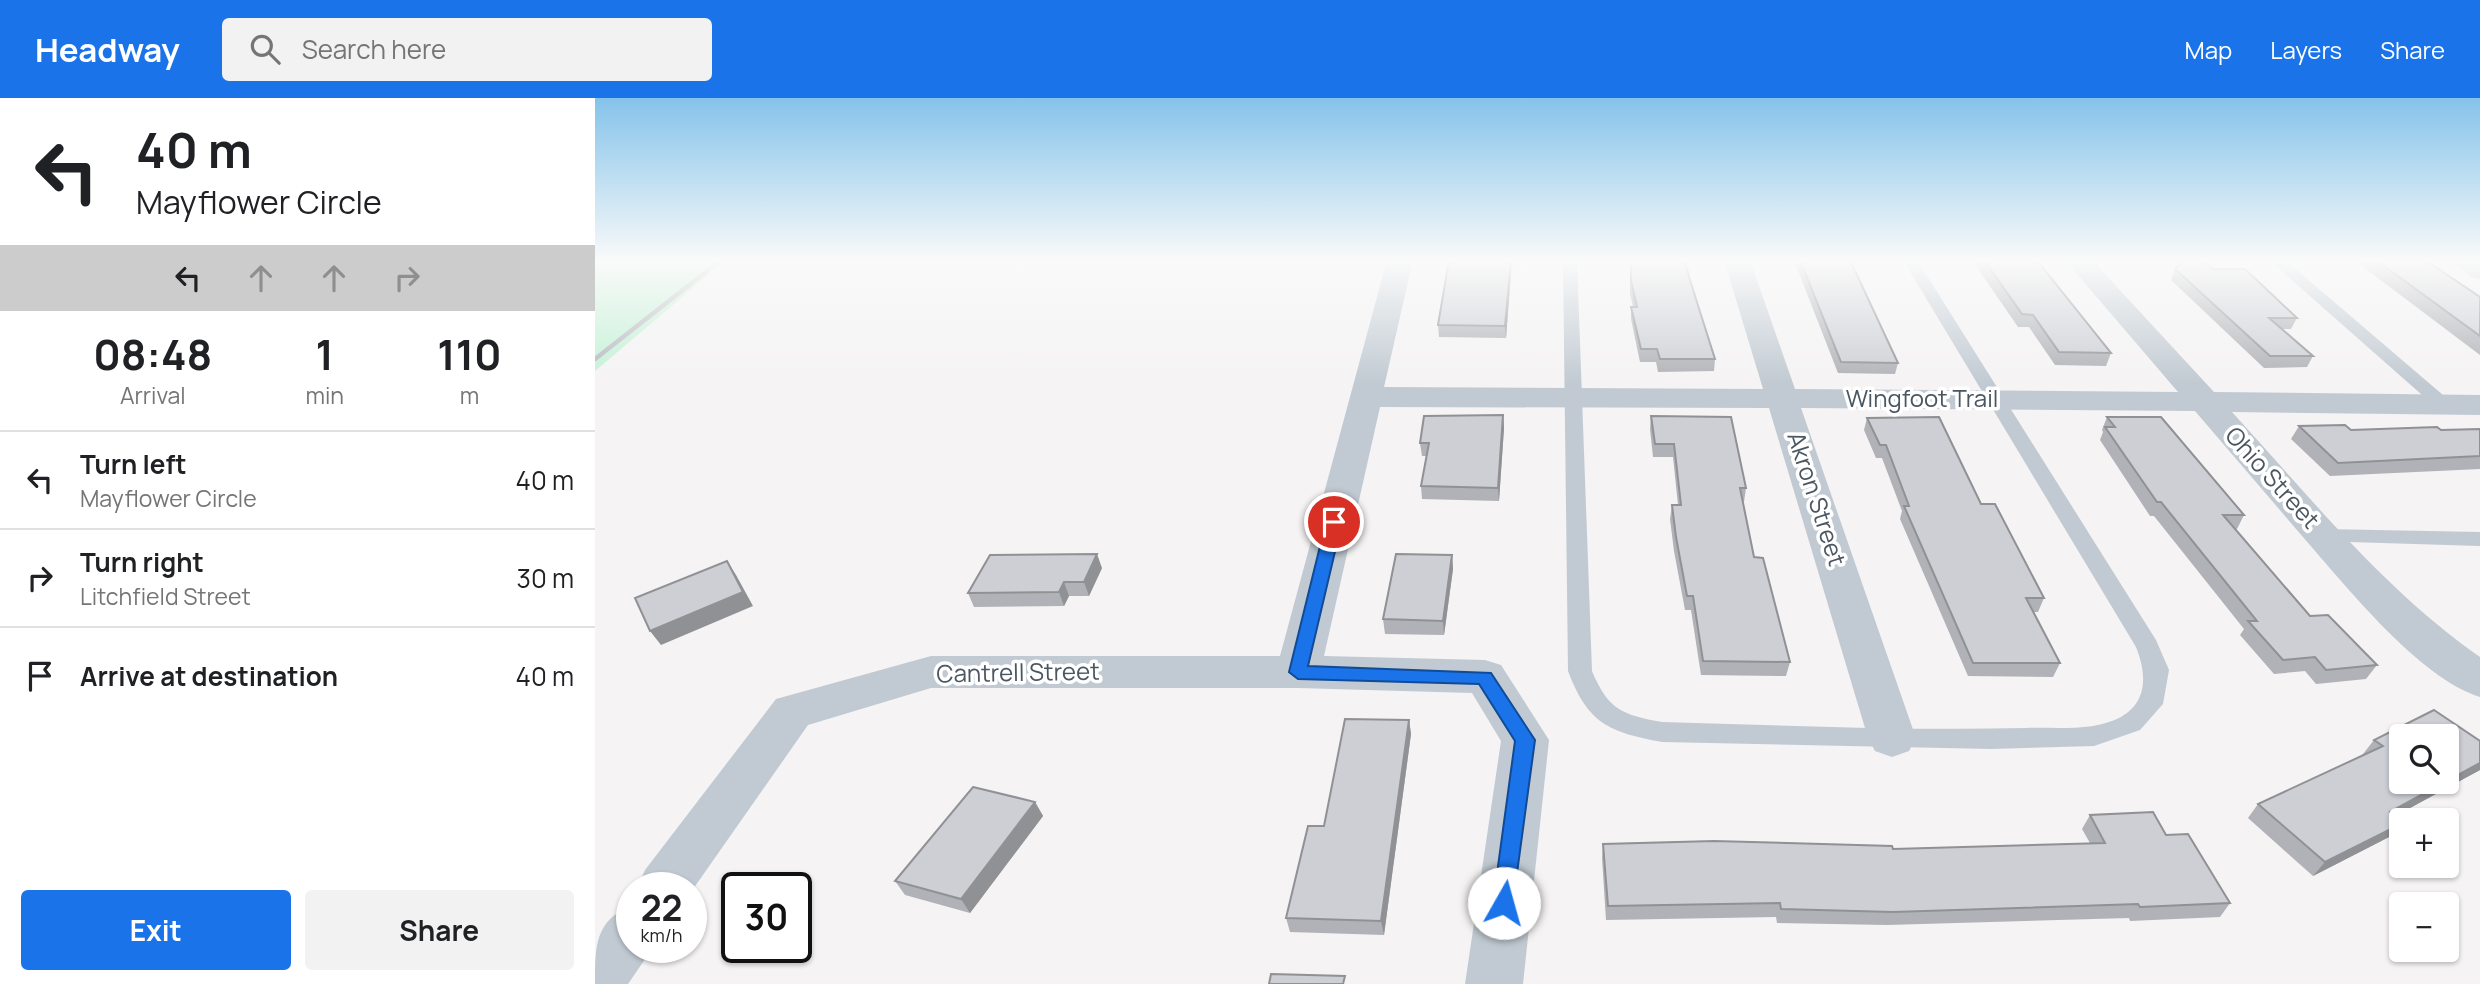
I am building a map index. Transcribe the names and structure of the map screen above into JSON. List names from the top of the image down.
{
  "streets": {
    "street": [
      "Wingfoot Trail",
      "Ohio Street",
      "Akron Street",
      "Cantrell Street"
    ]
  },
  "crossings": [
    ["Wingfoot Trail", "Ohio Street"],
    ["Wingfoot Trail", "Akron Street"]
  ],
  "page": {
    "header": "Headway",
    "search": "Search here",
    "nav": ["Map", "Layers", "Share"],
    "turn": ["40 m", "Mayflower Circle"],
    "eta": [
      "08:48",
      "Arrival",
      "1",
      "min",
      "110",
      "m"
    ],
    "list": [
      {
        "name": "Turn left",
        "note": "Mayflower Circle",
        "value": "40 m"
      },
      {
        "name": "Turn right",
        "note": "Litchfield Street",
        "value": "30 m"
      },
      {
        "name": "Arrive at destination",
        "value": "40 m"
      }
    ],
    "map_buttons": ["+", "−"],
    "speed": "22 km/h",
    "limit": "30",
    "buttons": ["Exit", "Share"]
  }
}
